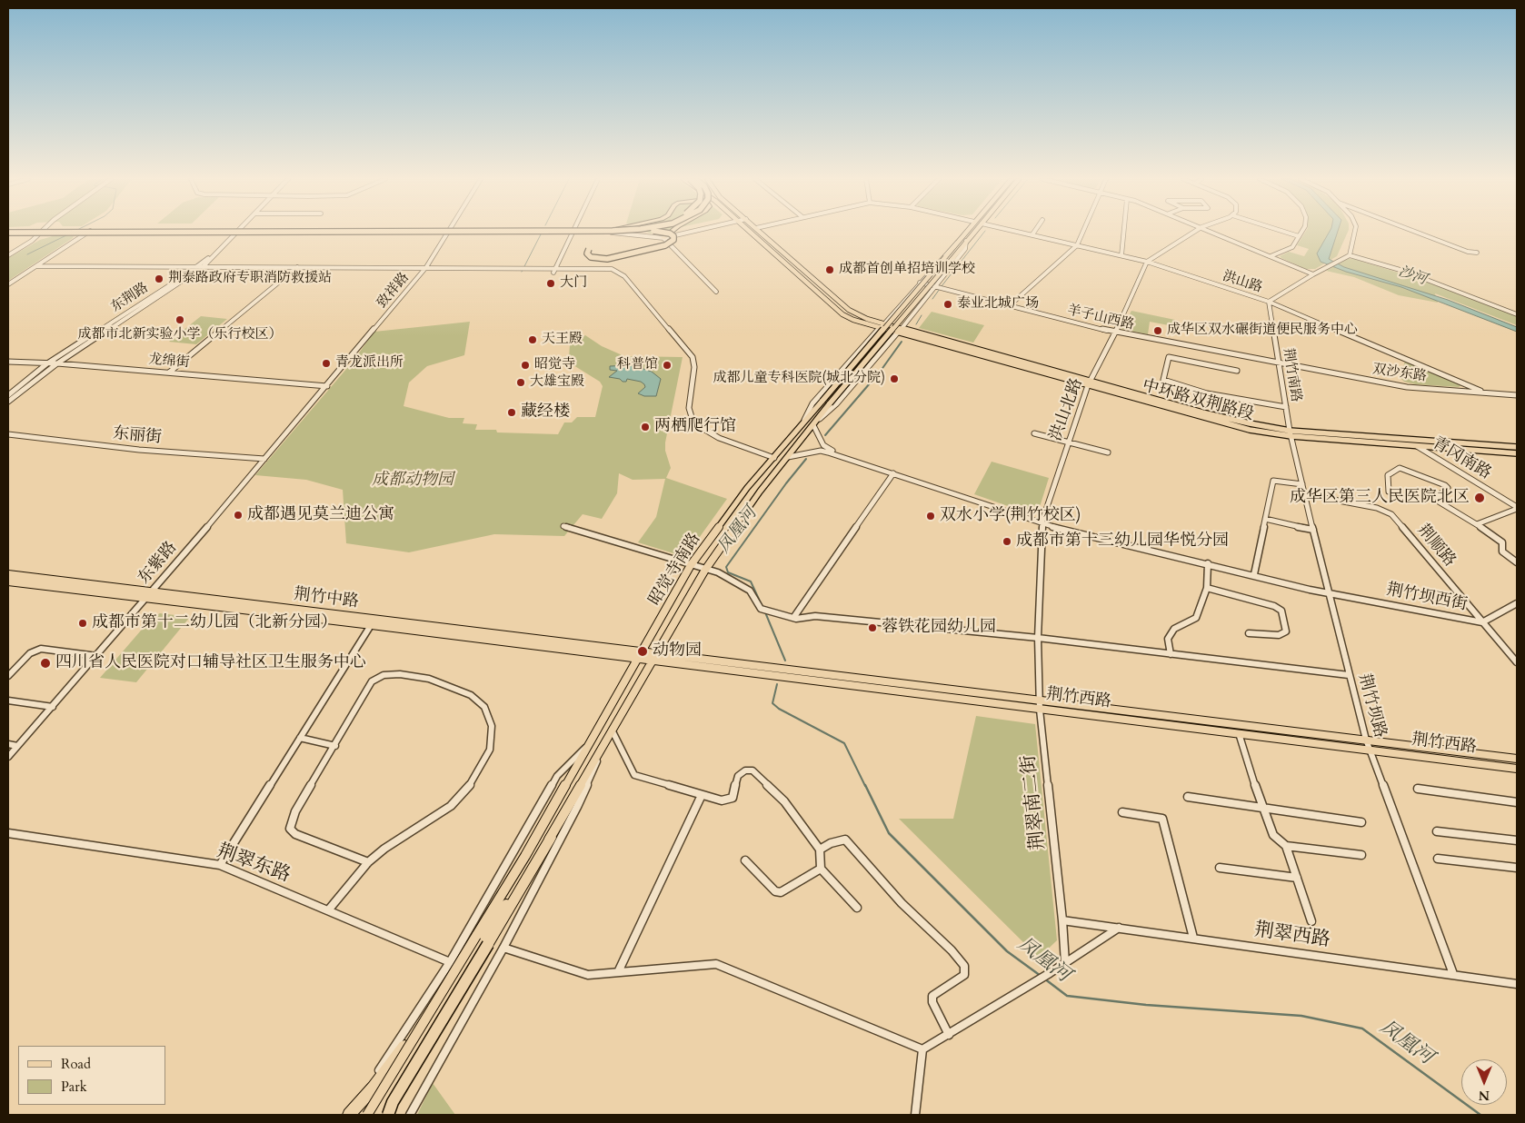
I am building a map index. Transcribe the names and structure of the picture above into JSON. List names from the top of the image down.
{
  "streets": {
    "main road": [
      "中环路双荆路段",
      "昭觉寺南路",
      "荆竹中路",
      "荆竹西路"
    ],
    "street": [
      "洪山路",
      "致祥路",
      "东荆路",
      "羊子山西路",
      "龙绵街",
      "双沙东路",
      "荆竹南路",
      "洪山北路",
      "东丽街",
      "青冈南路",
      "荆顺路",
      "东紫路",
      "荆竹坝西街",
      "荆竹坝路",
      "荆翠南二街",
      "荆翠东路",
      "荆翠西路"
    ]
  },
  "crossings": [
    ["洪山路", "双沙东路"],
    ["洪山路", "荆竹南路"],
    ["洪山路", "洪山北路"],
    ["致祥路", "龙绵街"],
    ["致祥路", "东紫路"],
    ["东荆路", "龙绵街"],
    ["羊子山西路", "双沙东路"],
    ["羊子山西路", "荆竹南路"],
    ["羊子山西路", "洪山北路"],
    ["羊子山西路", "昭觉寺南路"],
    ["龙绵街", "东紫路"],
    ["双沙东路", "荆竹南路"],
    ["荆竹南路", "中环路双荆路段"],
    ["荆竹南路", "荆竹坝路"],
    ["中环路双荆路段", "洪山北路"],
    ["中环路双荆路段", "青冈南路"],
    ["中环路双荆路段", "昭觉寺南路"],
    ["中环路双荆路段", "荆竹坝路"],
    ["洪山北路", "荆翠南二街"],
    ["东丽街", "东紫路"],
    ["荆顺路", "荆竹坝西街"],
    ["荆顺路", "荆竹坝路"],
    ["东紫路", "荆竹中路"],
    ["昭觉寺南路", "荆竹中路"],
    ["昭觉寺南路", "荆竹西路"],
    ["荆竹坝西街", "荆竹坝路"],
    ["荆竹中路", "荆竹西路"],
    ["荆竹西路", "荆竹坝路"],
    ["荆竹西路", "荆翠南二街"],
    ["荆竹坝路", "荆翠西路"],
    ["荆翠南二街", "荆翠西路"]
  ],
  "water": ["沙河", "凤凰河"],
  "parks": ["成都动物园"],
  "places": [
    "成都首创单招培训学校",
    "荆泰路政府专职消防救援站",
    "大门",
    "泰业北城广场",
    "成都市北新实验小学（乐行校区）",
    "成华区双水碾街道便民服务中心",
    "天王殿",
    "青龙派出所",
    "昭觉寺",
    "科普馆",
    "成都儿童专科医院(城北分院)",
    "大雄宝殿",
    "藏经楼",
    "两栖爬行馆",
    "成华区第三人民医院北区",
    "成都遇见莫兰迪公寓",
    "双水小学(荆竹校区)",
    "成都市第十三幼儿园华悦分园",
    "成都市第十二幼儿园（北新分园）",
    "蓉铁花园幼儿园",
    "动物园",
    "四川省人民医院对口辅导社区卫生服务中心"
  ],
  "legend": ["Road", "Park"],
  "north": "bottom"
}
